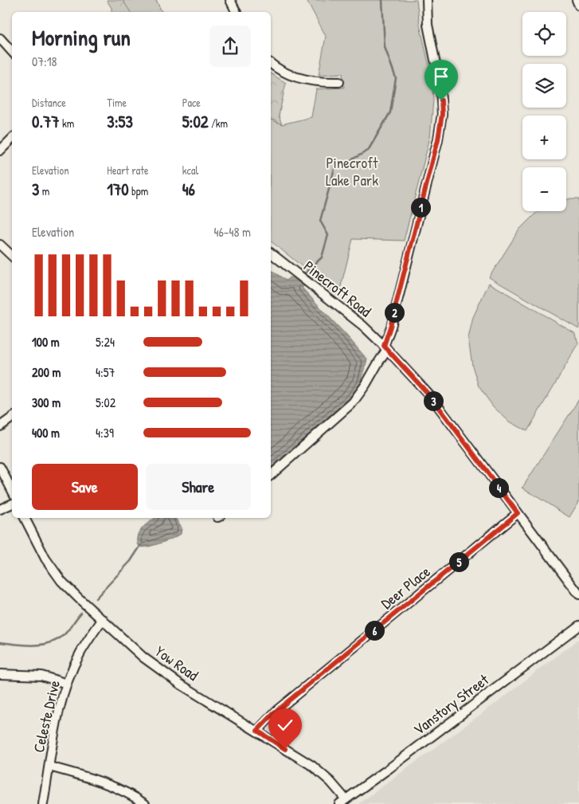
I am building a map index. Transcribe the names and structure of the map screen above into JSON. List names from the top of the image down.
{
  "streets": {
    "street": [
      "Pinecroft Road",
      "Deer Place",
      "Yow Road",
      "Vanstory Street",
      "Celeste Drive"
    ]
  },
  "crossings": [
    ["Pinecroft Road", "Deer Place"],
    ["Deer Place", "Yow Road"],
    ["Yow Road", "Vanstory Street"],
    ["Yow Road", "Celeste Drive"]
  ],
  "parks": ["Pinecroft Lake Park"],
  "page": {
    "map_buttons": ["+", "−"],
    "heading": ["Morning run", "07:18"],
    "stats": [
      ["Distance", "0.77 km"],
      ["Time", "3:53"],
      ["Pace", "5:02 /km"],
      ["Elevation", "3 m"],
      ["Heart rate", "170 bpm"],
      ["kcal", "46"]
    ],
    "pins": [
      "1",
      "2",
      "3",
      "4",
      "5",
      "6"
    ],
    "chart": ["Elevation", "46–48 m"],
    "list": [
      {
        "name": "100 m",
        "note": "5:24"
      },
      {
        "name": "200 m",
        "note": "4:57"
      },
      {
        "name": "300 m",
        "note": "5:02"
      },
      {
        "name": "400 m",
        "note": "4:39"
      }
    ],
    "buttons": ["Save", "Share"]
  }
}
